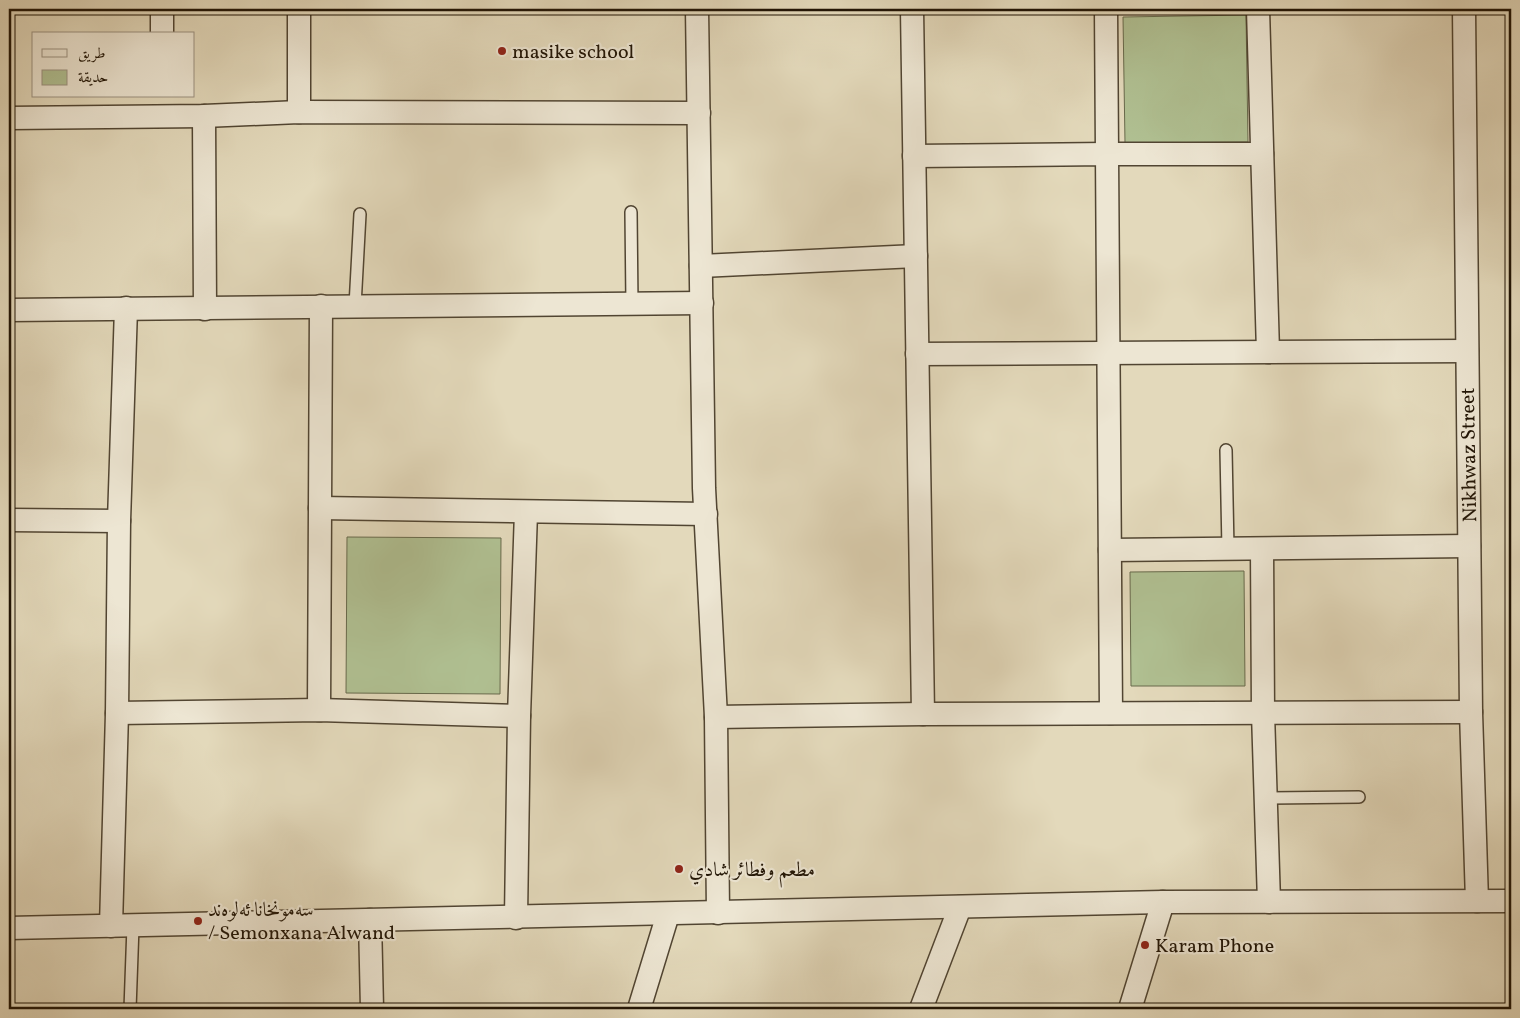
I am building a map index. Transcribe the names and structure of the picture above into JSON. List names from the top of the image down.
{
  "streets": {
    "street": ["Nikhwaz Street"]
  },
  "places": [
    "masike school",
    "مطعم وفطائر شادي",
    "سەمونخانا ئەلوەند / Semonxana Alwand",
    "Karam Phone"
  ],
  "legend": ["طريق", "حديقة"]
}
